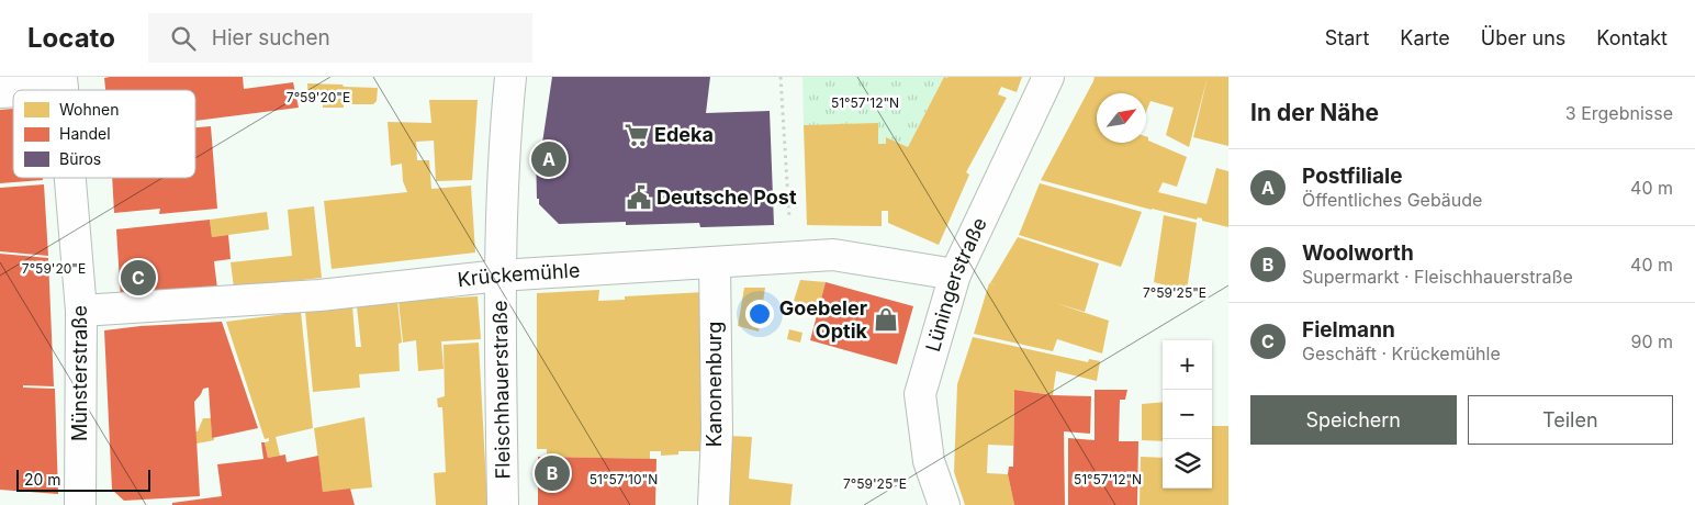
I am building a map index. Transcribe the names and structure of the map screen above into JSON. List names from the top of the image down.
{
  "streets": {
    "street": [
      "Krückemühle",
      "Lüningerstraße",
      "Münsterstraße",
      "Kanonenburg",
      "Fleischhauerstraße"
    ]
  },
  "crossings": [
    ["Krückemühle", "Lüningerstraße"],
    ["Krückemühle", "Münsterstraße"],
    ["Krückemühle", "Kanonenburg"],
    ["Krückemühle", "Fleischhauerstraße"]
  ],
  "places": {
    "supermarket": ["Edeka"],
    "public building": ["Deutsche Post"],
    "shop": ["Goebeler Optik"]
  },
  "legend": ["Wohnen", "Handel", "Büros"],
  "scale_bar": "20 m",
  "north": "top right",
  "page": {
    "header": "Locato",
    "search": "Hier suchen",
    "nav": [
      "Start",
      "Karte",
      "Über uns",
      "Kontakt"
    ],
    "heading": ["In der Nähe", "3 Ergebnisse"],
    "pins": ["A", "C", "B"],
    "list": [
      {
        "mark": "A",
        "name": "Postfiliale",
        "note": "Öffentliches Gebäude",
        "value": "40 m"
      },
      {
        "mark": "B",
        "name": "Woolworth",
        "note": "Supermarkt · Fleischhauerstraße",
        "value": "40 m"
      },
      {
        "mark": "C",
        "name": "Fielmann",
        "note": "Geschäft · Krückemühle",
        "value": "90 m"
      }
    ],
    "map_buttons": ["+", "−"],
    "buttons": ["Speichern", "Teilen"],
    "scale": "20 m"
  },
  "coordinates": [
    "7°59'20\"E",
    "51°57'12\"N",
    "7°59'25\"E",
    "51°57'10\"N"
  ]
}
